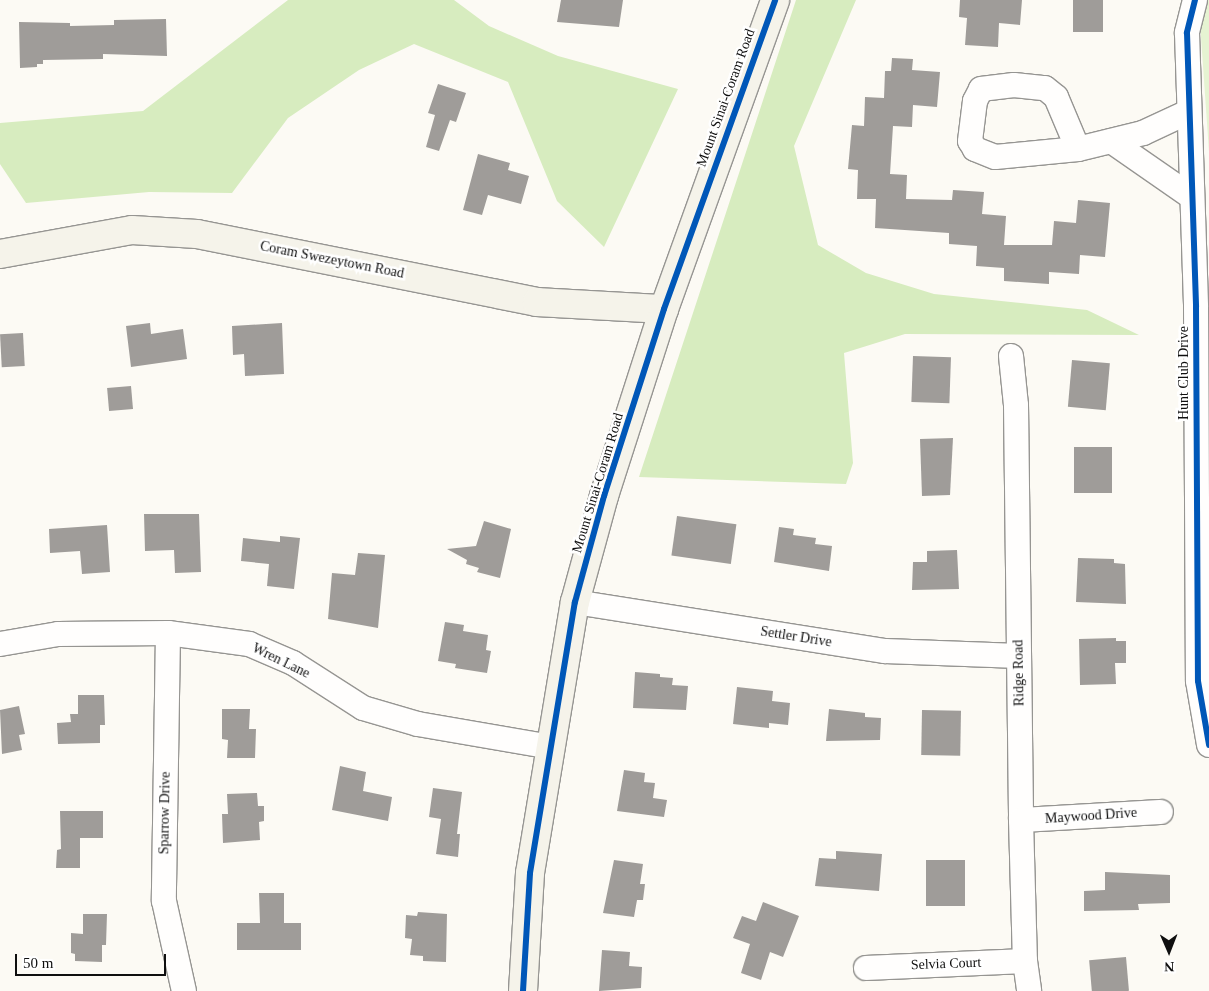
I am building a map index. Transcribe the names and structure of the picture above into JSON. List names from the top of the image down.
{
  "streets": {
    "main road": ["Mount Sinai-Coram Road", "Coram Swezeytown Road"],
    "street": [
      "Hunt Club Drive",
      "Settler Drive",
      "Wren Lane",
      "Ridge Road",
      "Sparrow Drive",
      "Maywood Drive",
      "Selvia Court"
    ]
  },
  "crossings": [
    ["Mount Sinai-Coram Road", "Coram Swezeytown Road"],
    ["Mount Sinai-Coram Road", "Settler Drive"],
    ["Mount Sinai-Coram Road", "Wren Lane"],
    ["Settler Drive", "Ridge Road"],
    ["Wren Lane", "Sparrow Drive"],
    ["Ridge Road", "Maywood Drive"],
    ["Ridge Road", "Selvia Court"]
  ],
  "scale_bar": "50 m",
  "north": "bottom"
}
